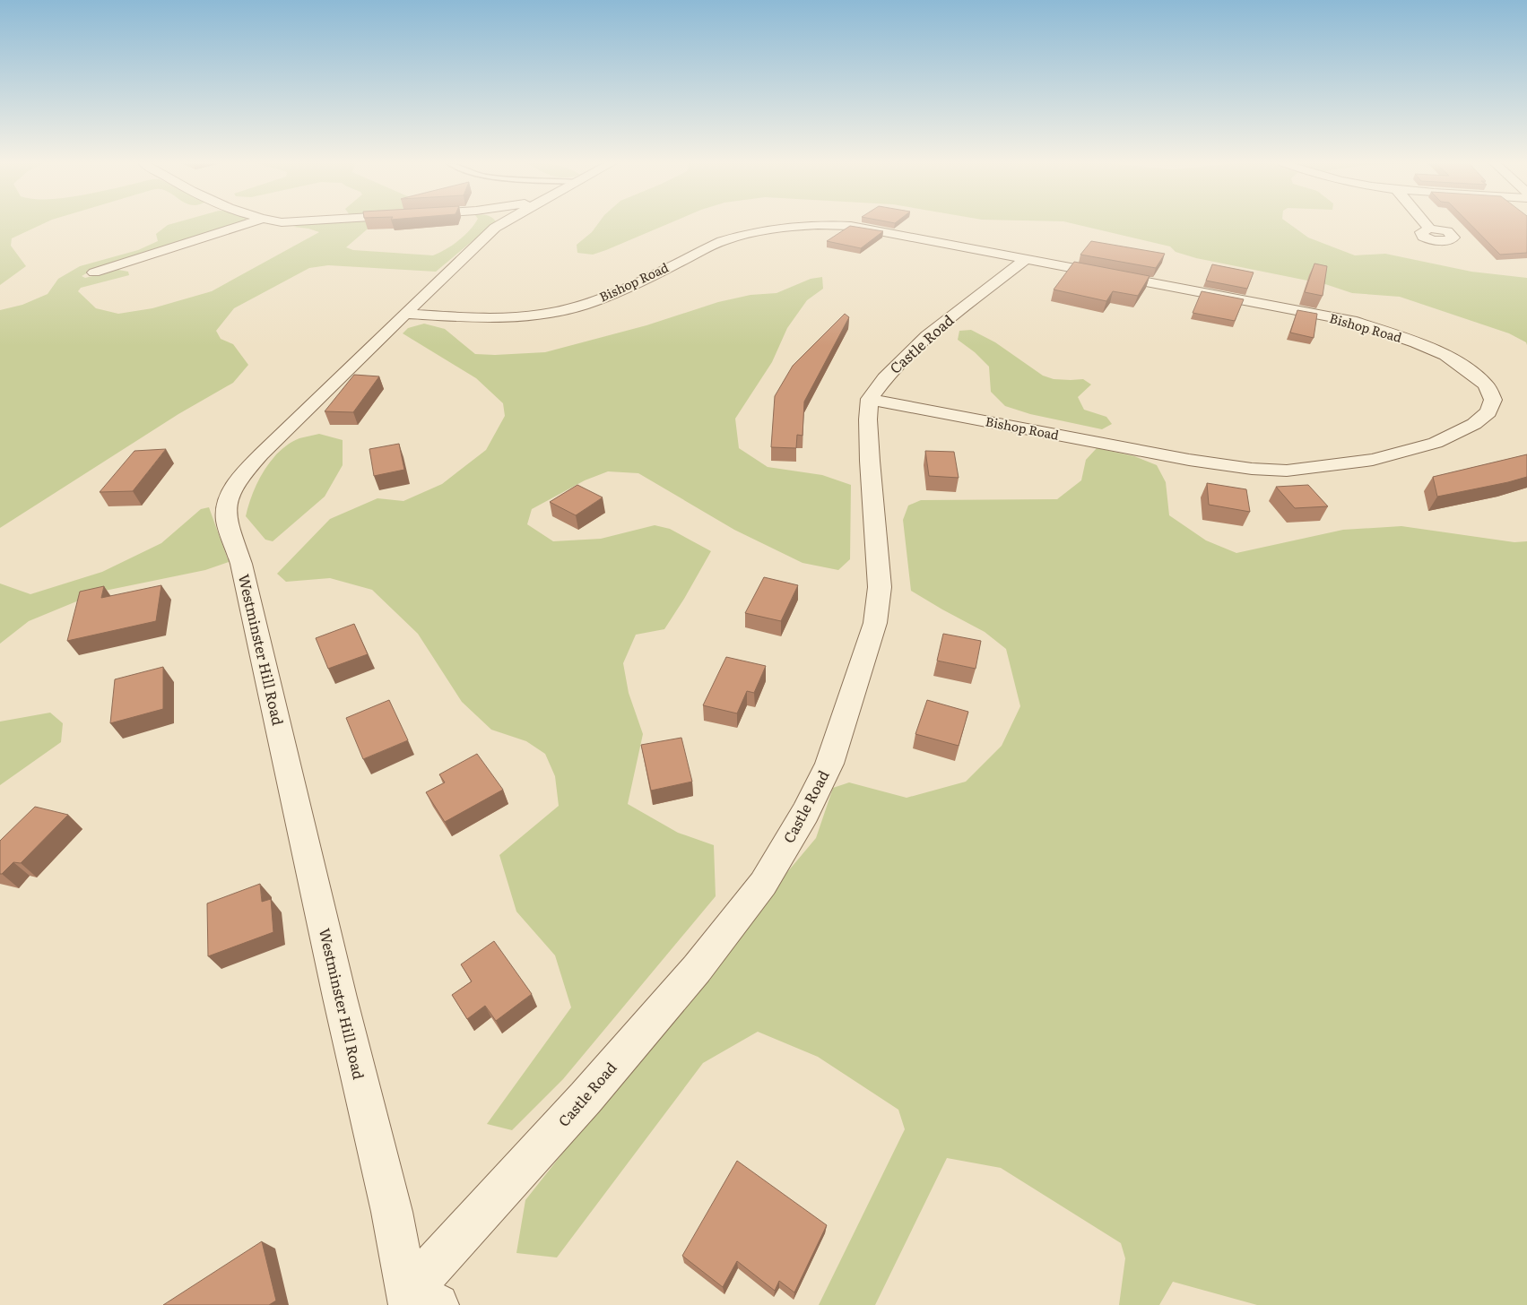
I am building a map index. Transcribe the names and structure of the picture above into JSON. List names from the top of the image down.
{
  "streets": {
    "street": ["Bishop Road", "Castle Road", "Westminster Hill Road"]
  },
  "crossings": [
    ["Bishop Road", "Castle Road"],
    ["Bishop Road", "Westminster Hill Road"],
    ["Castle Road", "Westminster Hill Road"]
  ]
}
